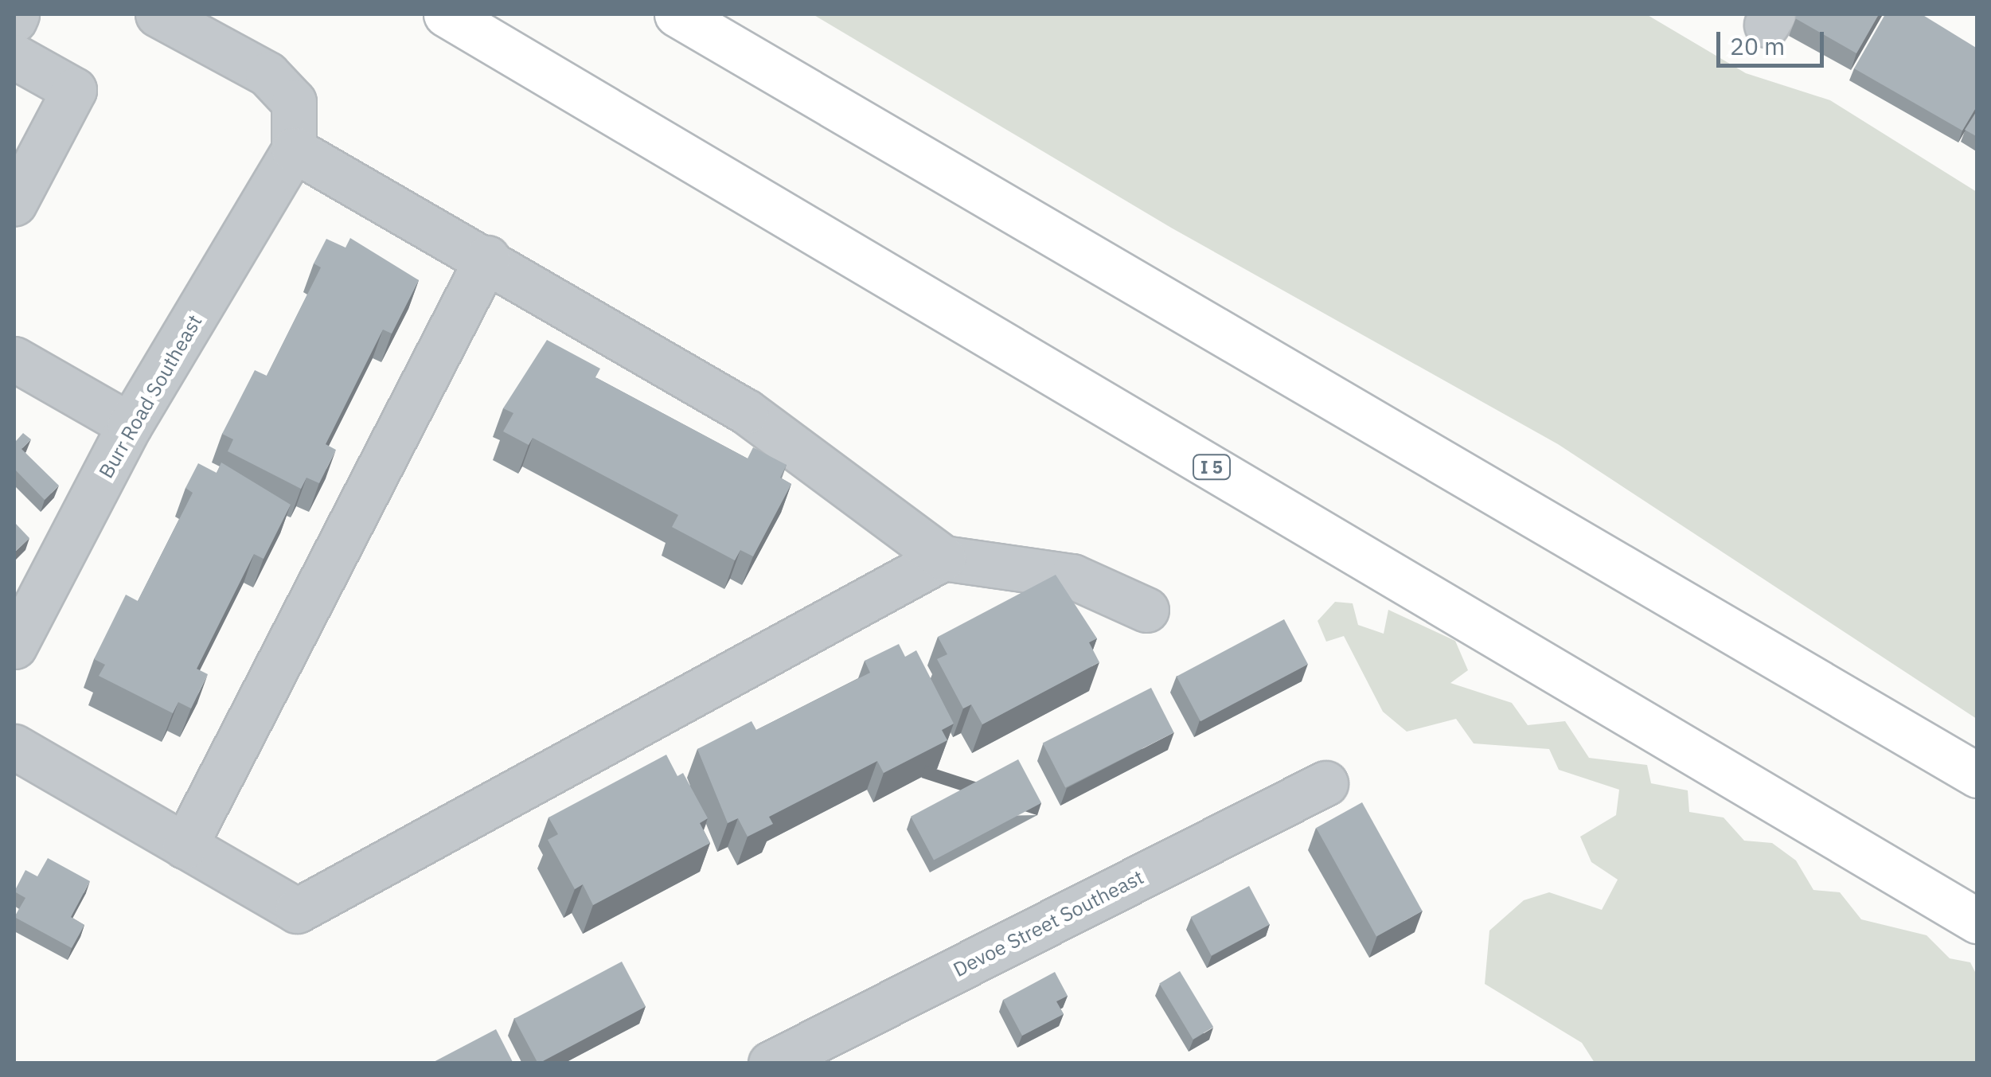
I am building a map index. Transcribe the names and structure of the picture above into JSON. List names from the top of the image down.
{
  "streets": {
    "highway": ["I 5"],
    "street": ["Burr Road Southeast", "Devoe Street Southeast"]
  },
  "scale_bar": "20 m"
}
